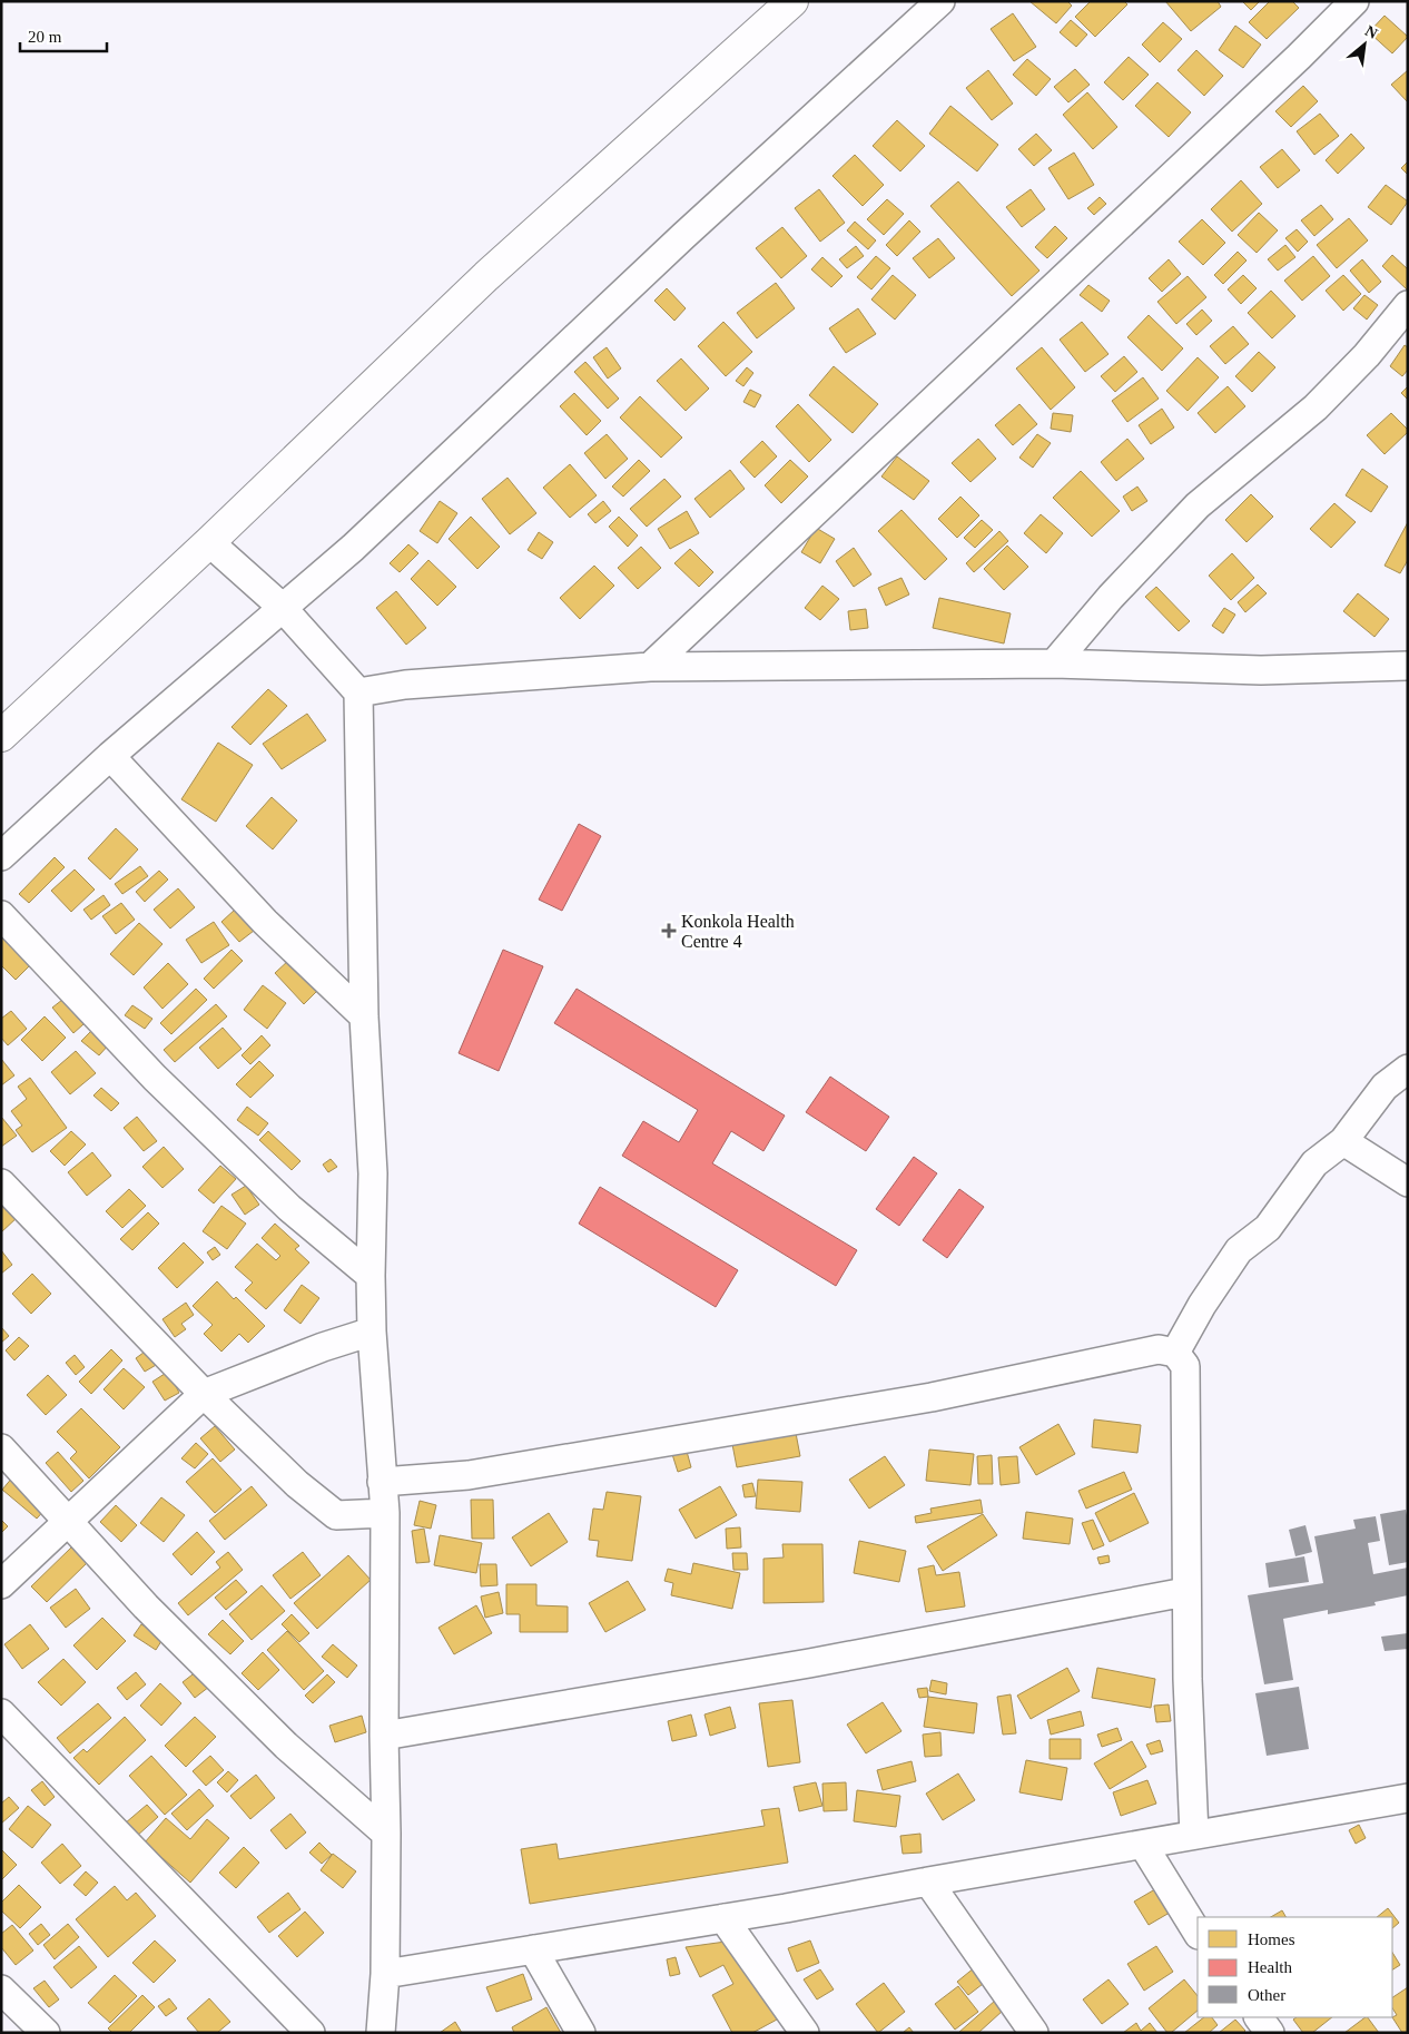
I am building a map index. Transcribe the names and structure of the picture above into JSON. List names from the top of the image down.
{
  "places": {
    "health": ["Konkola Health Centre 4"]
  },
  "legend": ["Homes", "Health", "Other"],
  "scale_bar": "20 m",
  "north": "top right"
}
